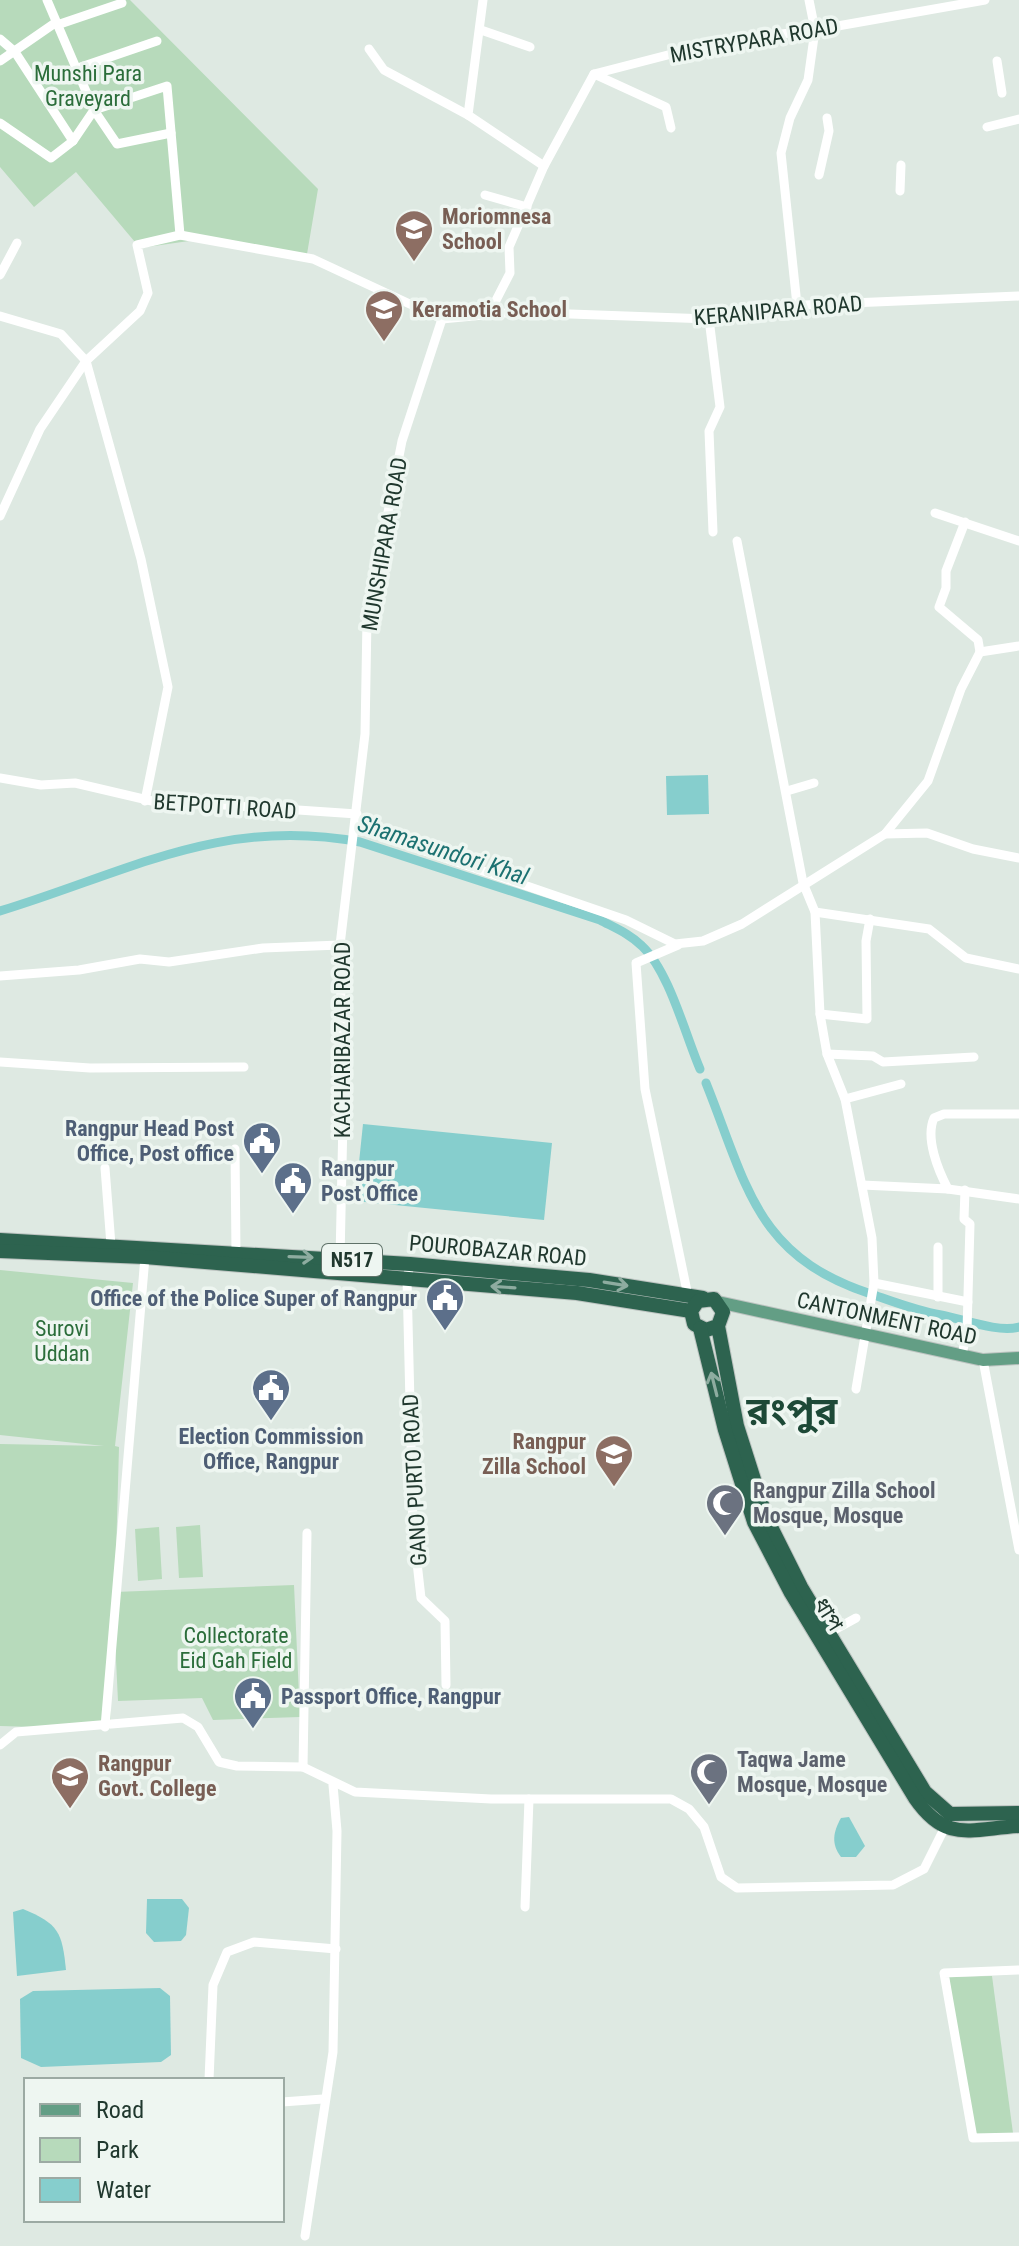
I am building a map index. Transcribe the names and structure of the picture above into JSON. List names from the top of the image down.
{
  "streets": {
    "highway": ["POUROBAZAR ROAD", "N517", "ধাপ"],
    "main road": ["CANTONMENT ROAD"],
    "street": [
      "MISTRYPARA ROAD",
      "KERANIPARA ROAD",
      "MUNSHIPARA ROAD",
      "BETPOTTI ROAD",
      "KACHARIBAZAR ROAD",
      "GANO PURTO ROAD"
    ]
  },
  "crossings": [
    ["KERANIPARA ROAD", "MUNSHIPARA ROAD"],
    ["MUNSHIPARA ROAD", "BETPOTTI ROAD"],
    ["MUNSHIPARA ROAD", "KACHARIBAZAR ROAD"],
    ["BETPOTTI ROAD", "KACHARIBAZAR ROAD"],
    ["KACHARIBAZAR ROAD", "POUROBAZAR ROAD"],
    ["POUROBAZAR ROAD", "N517"],
    ["POUROBAZAR ROAD", "GANO PURTO ROAD"],
    ["POUROBAZAR ROAD", "ধাপ"],
    ["N517", "CANTONMENT ROAD"],
    ["N517", "ধাপ"],
    ["CANTONMENT ROAD", "ধাপ"]
  ],
  "districts": ["রংপুর"],
  "water": ["Shamasundori Khal"],
  "parks": ["Munshi Para Graveyard", "Surovi Uddan", "Collectorate Eid Gah Field"],
  "places": {
    "school or university": [
      "Moriomnesa School",
      "Keramotia School",
      "Rangpur Zilla School",
      "Rangpur Govt. College"
    ],
    "public building": [
      "Rangpur Head Post Office, Post office",
      "Rangpur Post Office",
      "Office of the Police Super of Rangpur",
      "Election Commission Office, Rangpur",
      "Passport Office, Rangpur"
    ],
    "mosque": ["Rangpur Zilla School Mosque, Mosque", "Taqwa Jame Mosque, Mosque"]
  },
  "legend": ["Road", "Park", "Water"]
}
